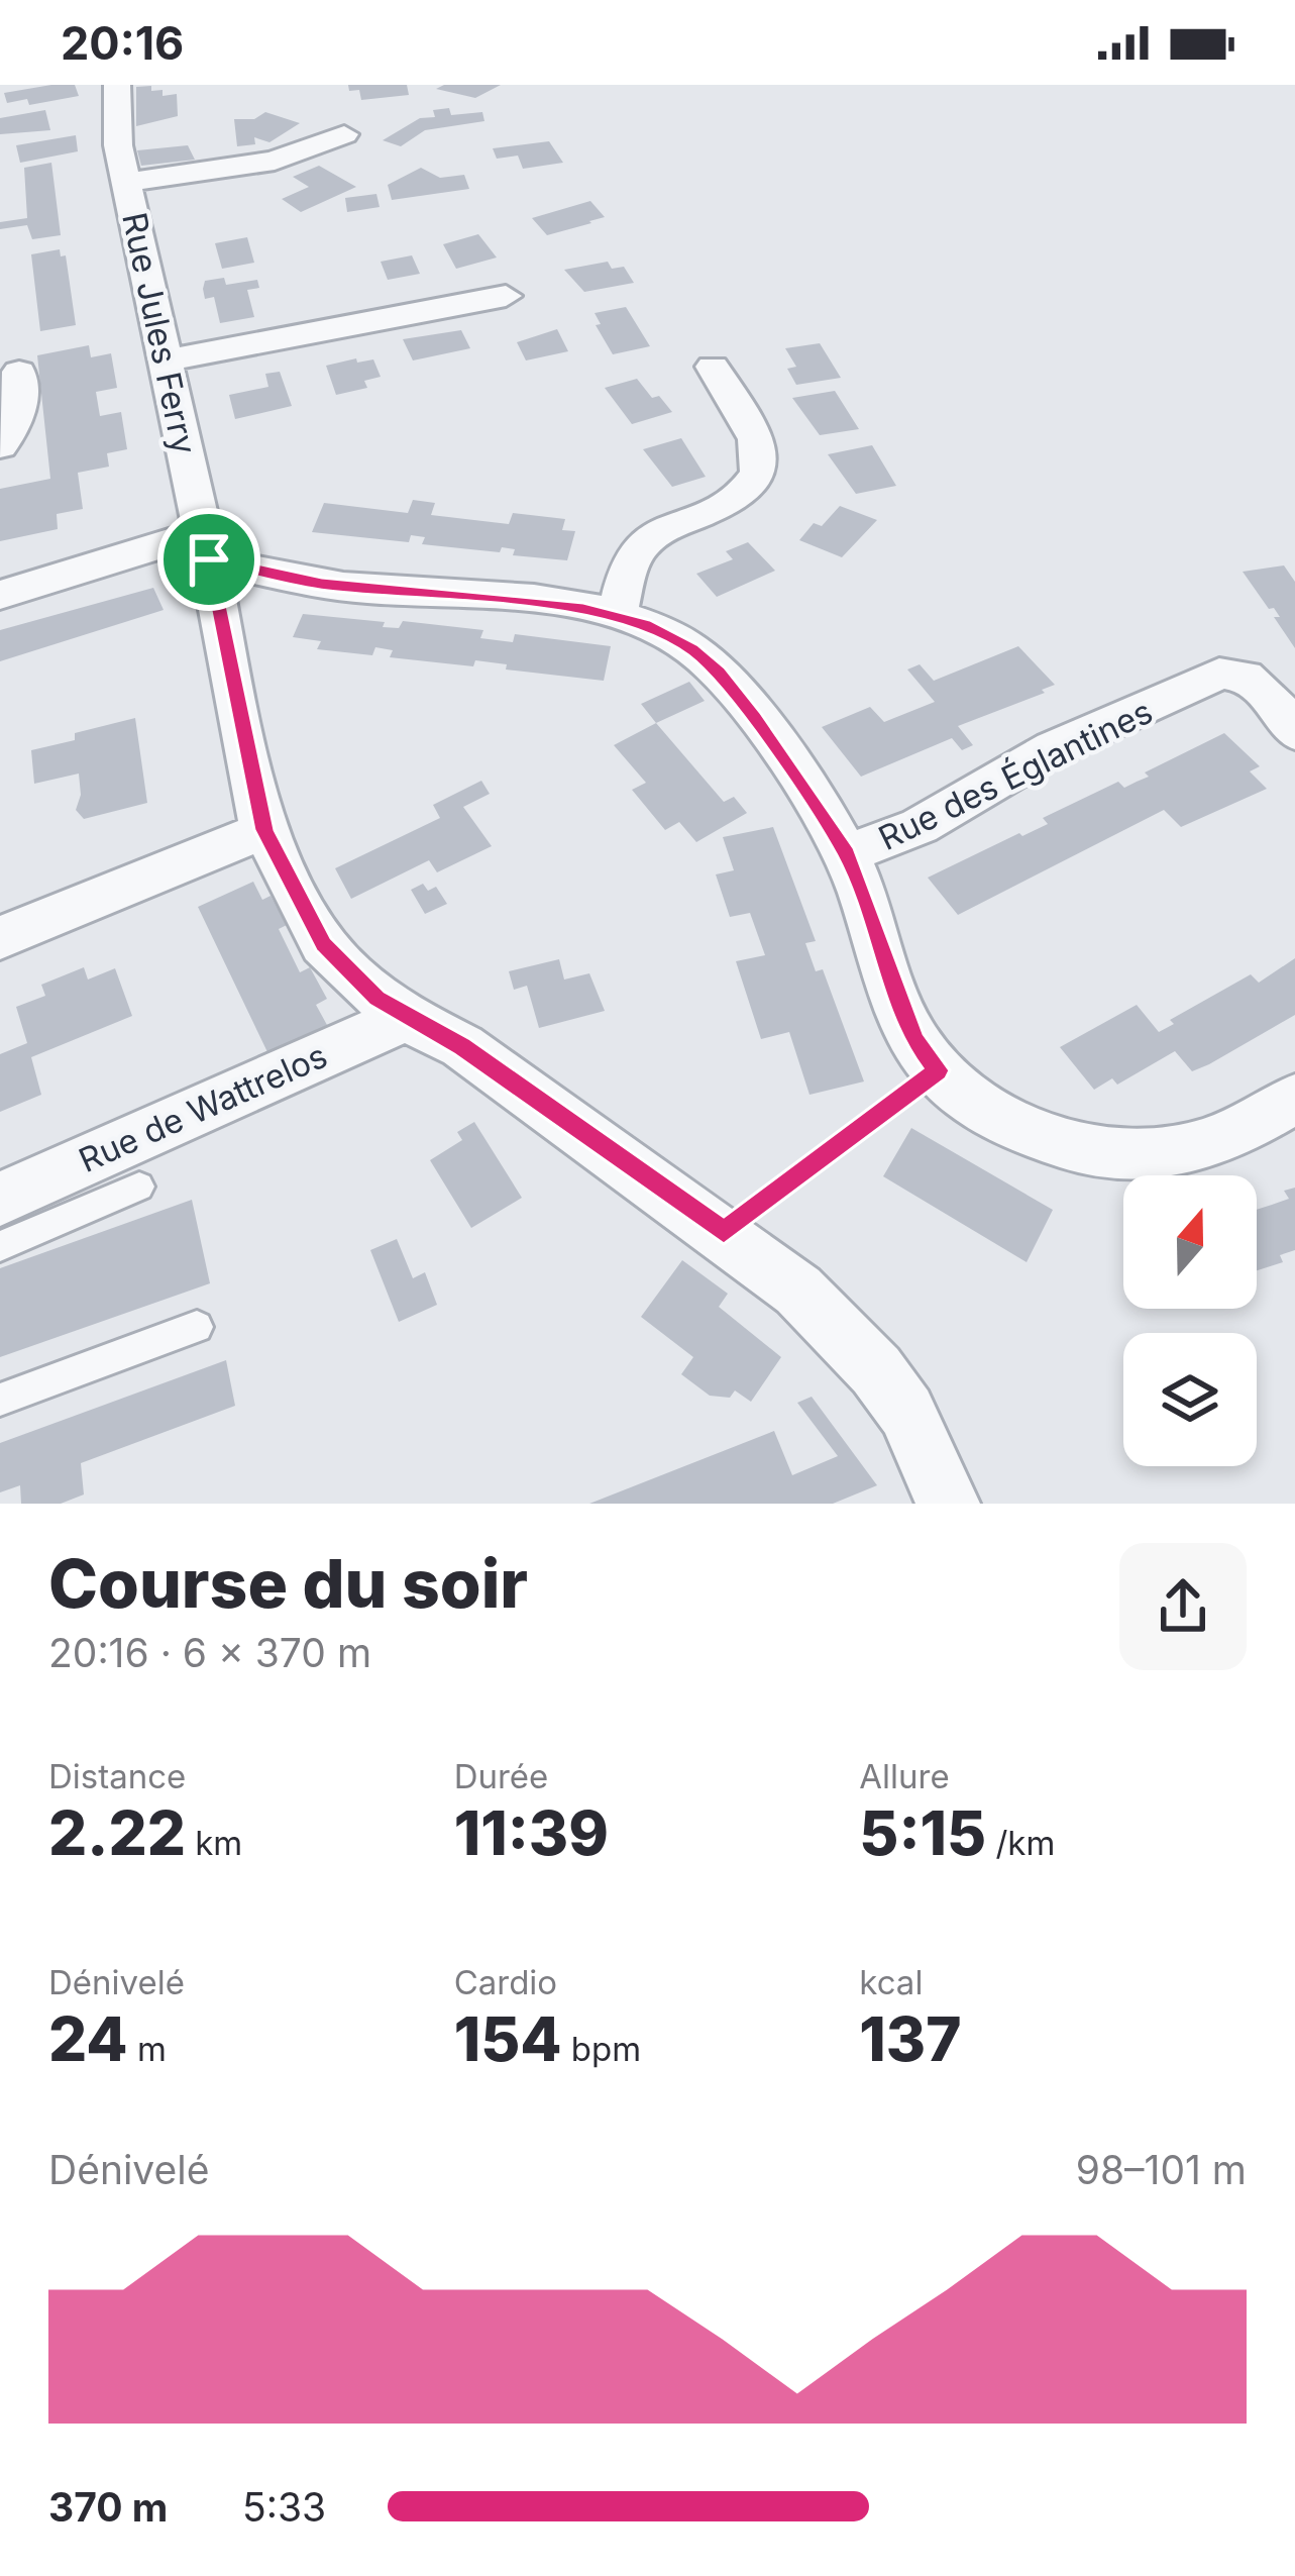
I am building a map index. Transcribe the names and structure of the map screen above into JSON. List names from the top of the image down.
{
  "streets": {
    "street": ["Rue Jules Ferry", "Rue des Églantines", "Rue de Wattrelos"]
  },
  "crossings": [
    ["Rue Jules Ferry", "Rue de Wattrelos"]
  ],
  "north": "top",
  "page": {
    "status": "20:16",
    "heading": ["Course du soir", "20:16 · 6 × 370 m"],
    "stats": [
      ["Distance", "2.22 km"],
      ["Durée", "11:39"],
      ["Allure", "5:15 /km"],
      ["Dénivelé", "24 m"],
      ["Cardio", "154 bpm"],
      ["kcal", "137"]
    ],
    "chart": ["Dénivelé", "98–101 m"],
    "list": [
      {
        "name": "370 m",
        "note": "5:33"
      }
    ]
  }
}
